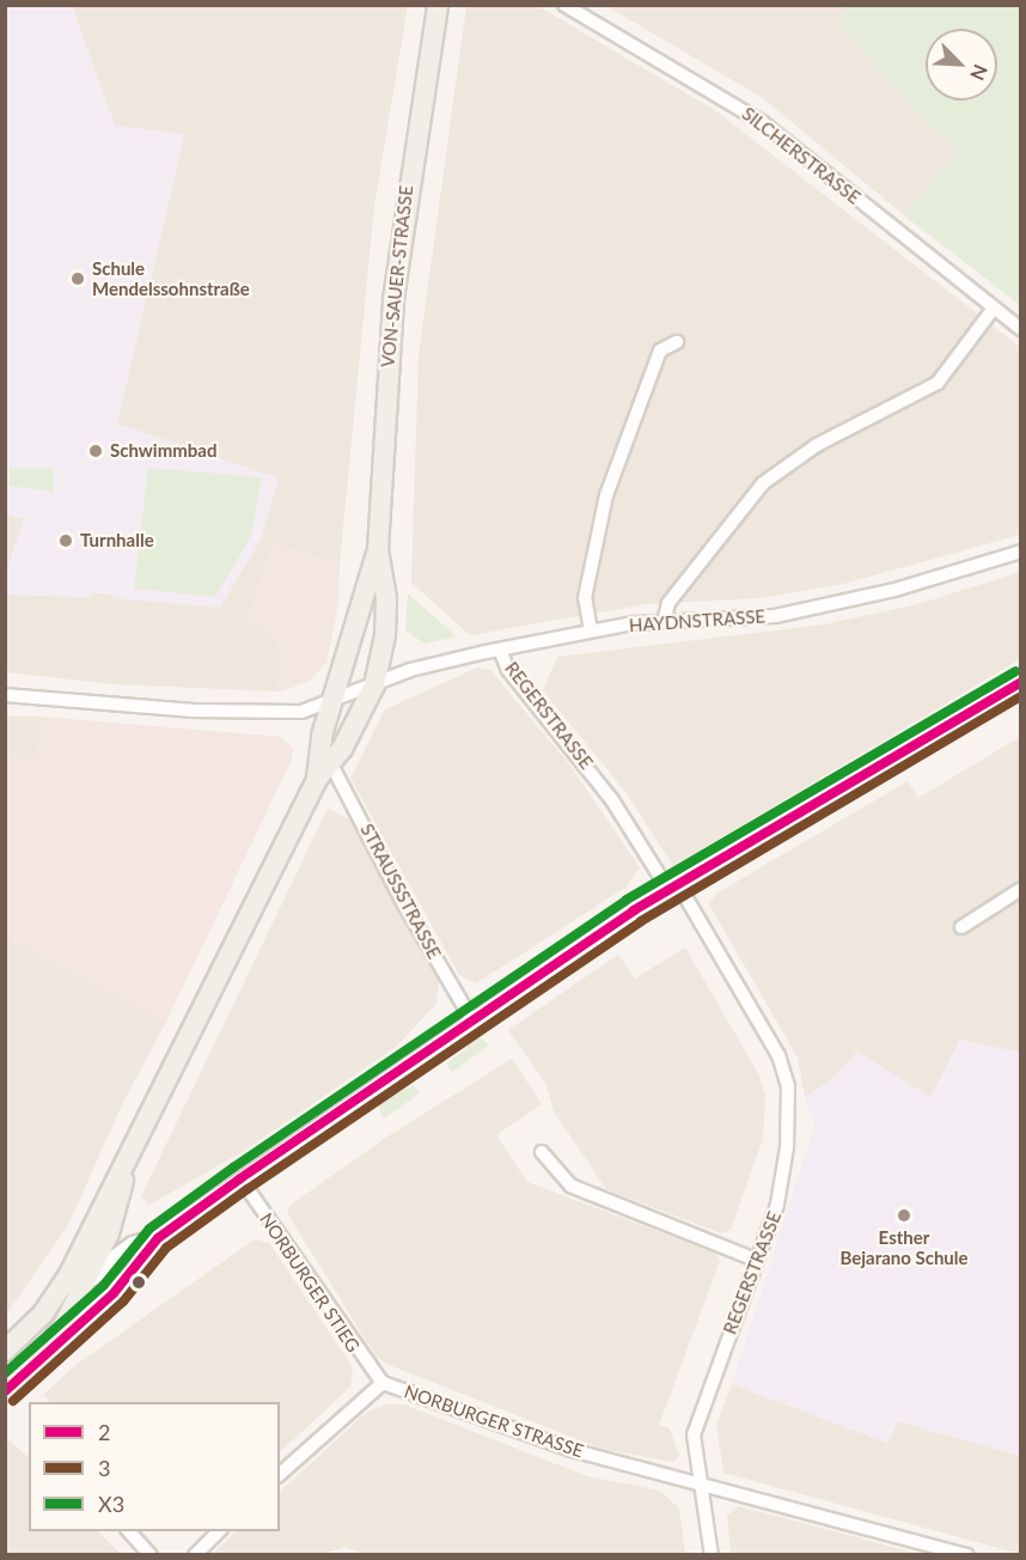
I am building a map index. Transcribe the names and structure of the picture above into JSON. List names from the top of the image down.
{
  "streets": {
    "main road": ["VON-SAUER-STRASSE"],
    "street": [
      "SILCHERSTRASSE",
      "HAYDNSTRASSE",
      "REGERSTRASSE",
      "STRAUSSSTRASSE",
      "NORBURGER STIEG",
      "NORBURGER STRASSE"
    ]
  },
  "crossings": [
    ["VON-SAUER-STRASSE", "HAYDNSTRASSE"],
    ["VON-SAUER-STRASSE", "STRAUSSSTRASSE"],
    ["HAYDNSTRASSE", "REGERSTRASSE"],
    ["REGERSTRASSE", "NORBURGER STRASSE"],
    ["NORBURGER STIEG", "NORBURGER STRASSE"]
  ],
  "places": [
    "Schule Mendelssohnstraße",
    "Schwimmbad",
    "Turnhalle",
    "Esther Bejarano Schule"
  ],
  "lines": ["transit line X3", "transit line 2", "transit line 3"],
  "legend": ["2", "3", "X3"],
  "north": "bottom right"
}
